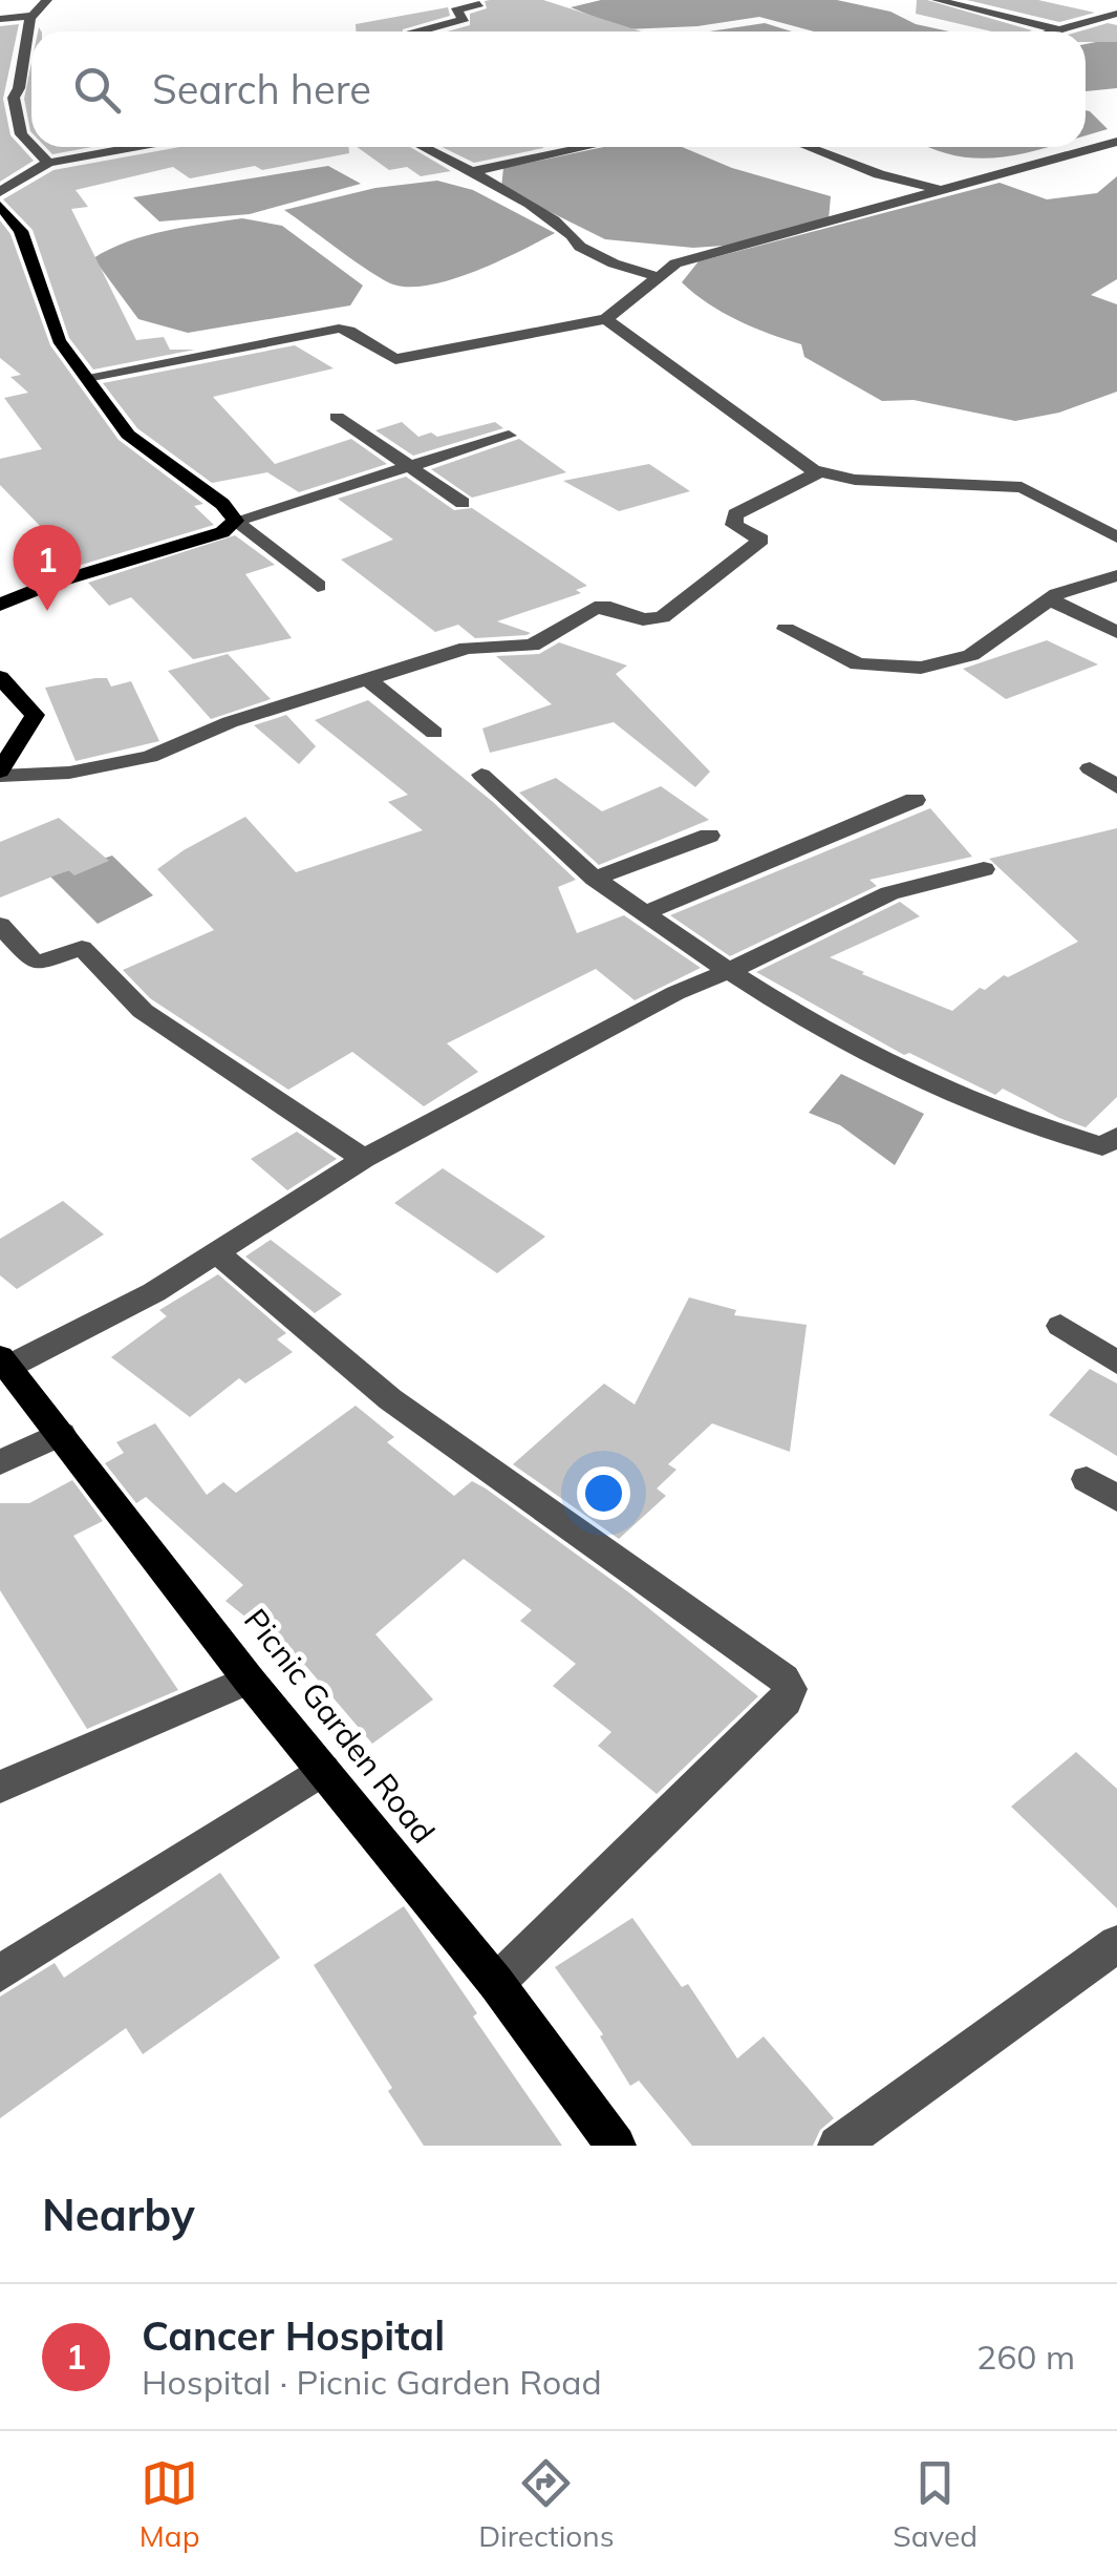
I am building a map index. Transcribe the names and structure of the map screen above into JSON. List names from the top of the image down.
{
  "streets": {
    "main road": ["Picnic Garden Road"]
  },
  "page": {
    "search": "Search here",
    "pins": "1",
    "heading": "Nearby",
    "list": [
      {
        "mark": "1",
        "name": "Cancer Hospital",
        "note": "Hospital · Picnic Garden Road",
        "value": "260 m"
      }
    ],
    "nav": ["Map", "Directions", "Saved"]
  }
}
